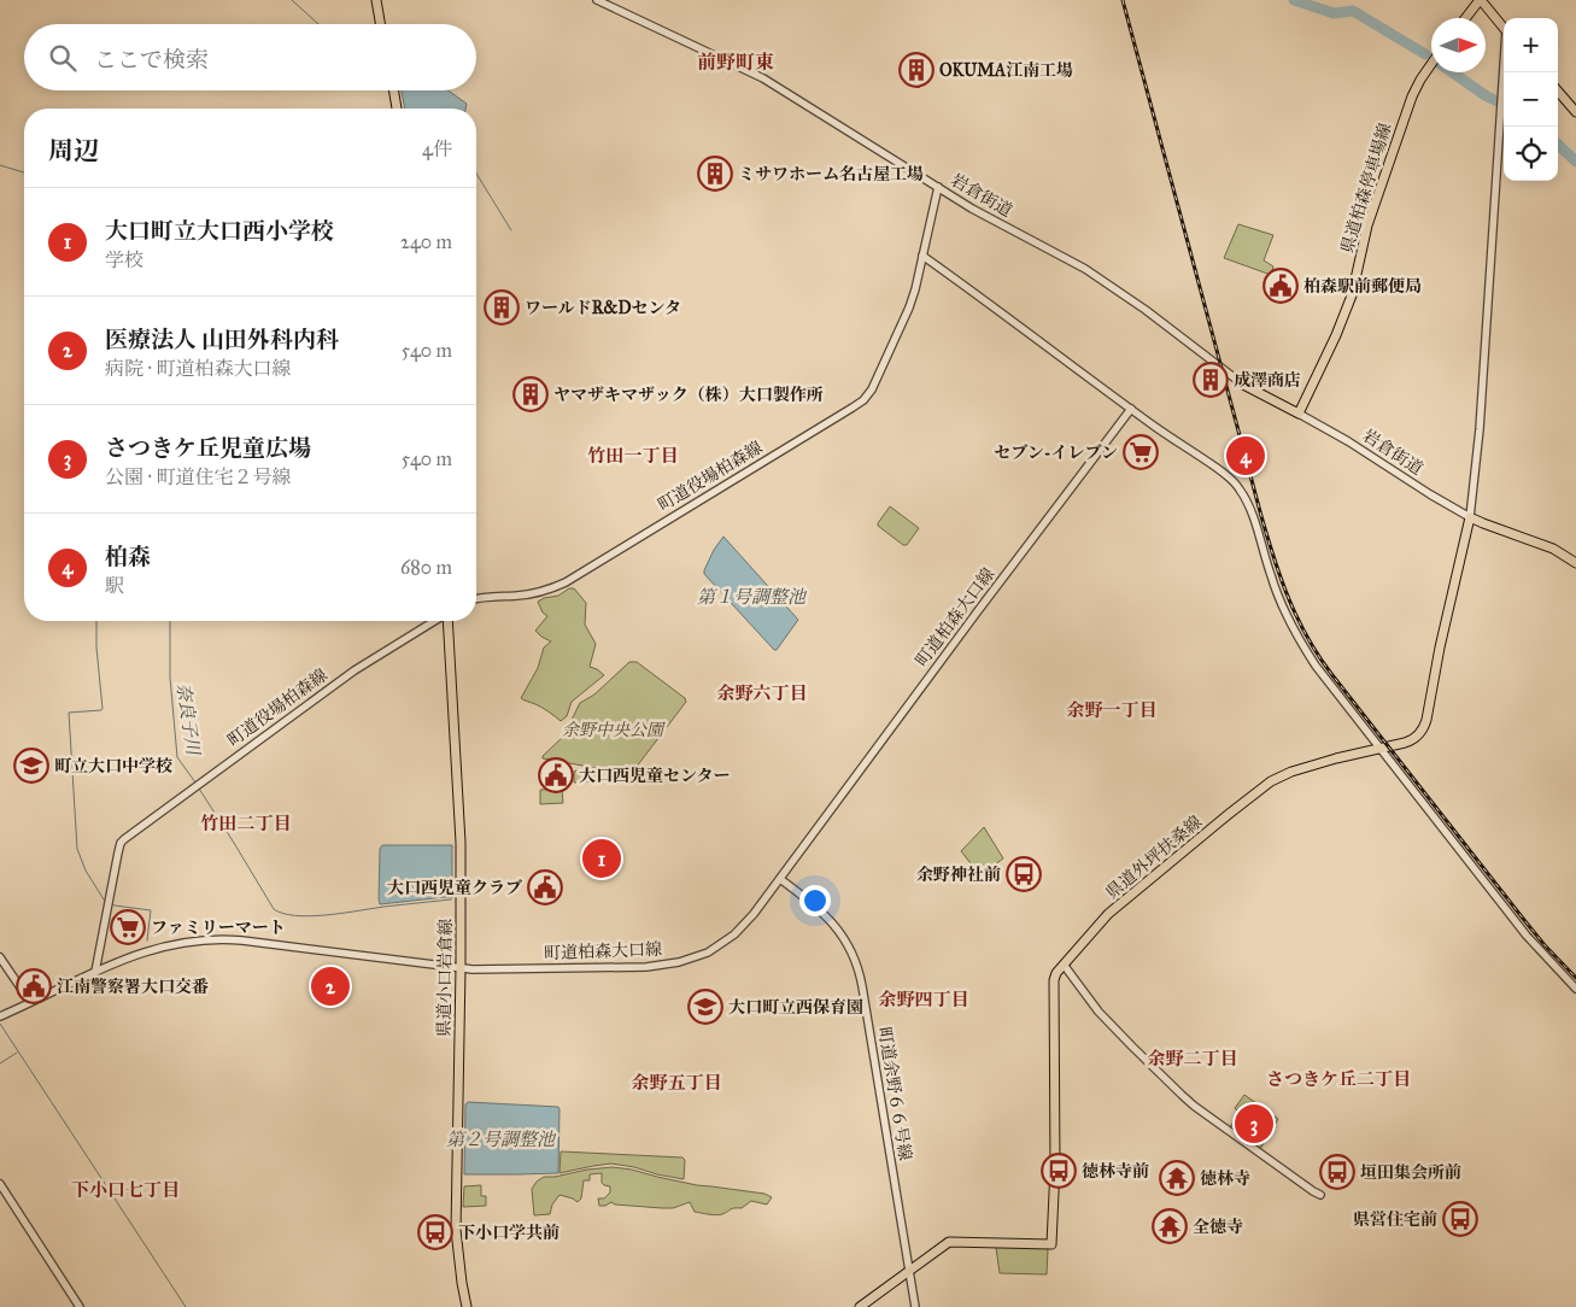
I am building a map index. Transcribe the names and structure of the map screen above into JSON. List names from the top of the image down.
{
  "streets": {
    "main road": ["県道柏森停車場線", "県道外坪扶桑線", "県道小口岩倉線"],
    "street": [
      "岩倉街道",
      "町道役場柏森線",
      "町道柏森大口線",
      "町道余野６６号線"
    ]
  },
  "crossings": [
    ["県道柏森停車場線", "岩倉街道"],
    ["岩倉街道", "県道外坪扶桑線"],
    ["町道役場柏森線", "町道柏森大口線"],
    ["町道柏森大口線", "県道小口岩倉線"],
    ["町道柏森大口線", "町道余野６６号線"],
    ["県道外坪扶桑線", "町道余野６６号線"]
  ],
  "districts": [
    "前野町東",
    "竹田一丁目",
    "余野六丁目",
    "余野一丁目",
    "竹田二丁目",
    "余野四丁目",
    "余野二丁目",
    "さつきケ丘二丁目",
    "余野五丁目",
    "下小口七丁目"
  ],
  "water": ["第１号調整池", "奈良子川", "第２号調整池"],
  "parks": ["余野中央公園"],
  "places": {
    "building": [
      "OKUMA江南工場",
      "ミサワホーム名古屋工場",
      "ワールドR&Dセンタ",
      "成澤商店",
      "ヤマザキマザック（株）大口製作所"
    ],
    "public building": [
      "柏森駅前郵便局",
      "大口西児童センター",
      "大口西児童クラブ",
      "江南警察署大口交番"
    ],
    "supermarket": ["セブン-イレブン", "ファミリーマート"],
    "school or university": ["町立大口中学校", "大口町立西保育園"],
    "bus stop": [
      "余野神社前",
      "徳林寺前",
      "垣田集会所前",
      "県営住宅前",
      "下小口学共前"
    ],
    "temple": ["徳林寺", "全徳寺"]
  },
  "north": "right",
  "page": {
    "map_buttons": ["+", "−"],
    "search": "ここで検索",
    "heading": ["周辺", "4件"],
    "list": [
      {
        "mark": "1",
        "name": "大口町立大口西小学校",
        "note": "学校",
        "value": "240 m"
      },
      {
        "mark": "2",
        "name": "医療法人 山田外科内科",
        "note": "病院 · 町道柏森大口線",
        "value": "540 m"
      },
      {
        "mark": "3",
        "name": "さつきケ丘児童広場",
        "note": "公園 · 町道住宅２号線",
        "value": "540 m"
      },
      {
        "mark": "4",
        "name": "柏森",
        "note": "駅",
        "value": "680 m"
      }
    ],
    "pins": [
      "4",
      "1",
      "2",
      "3"
    ]
  }
}
